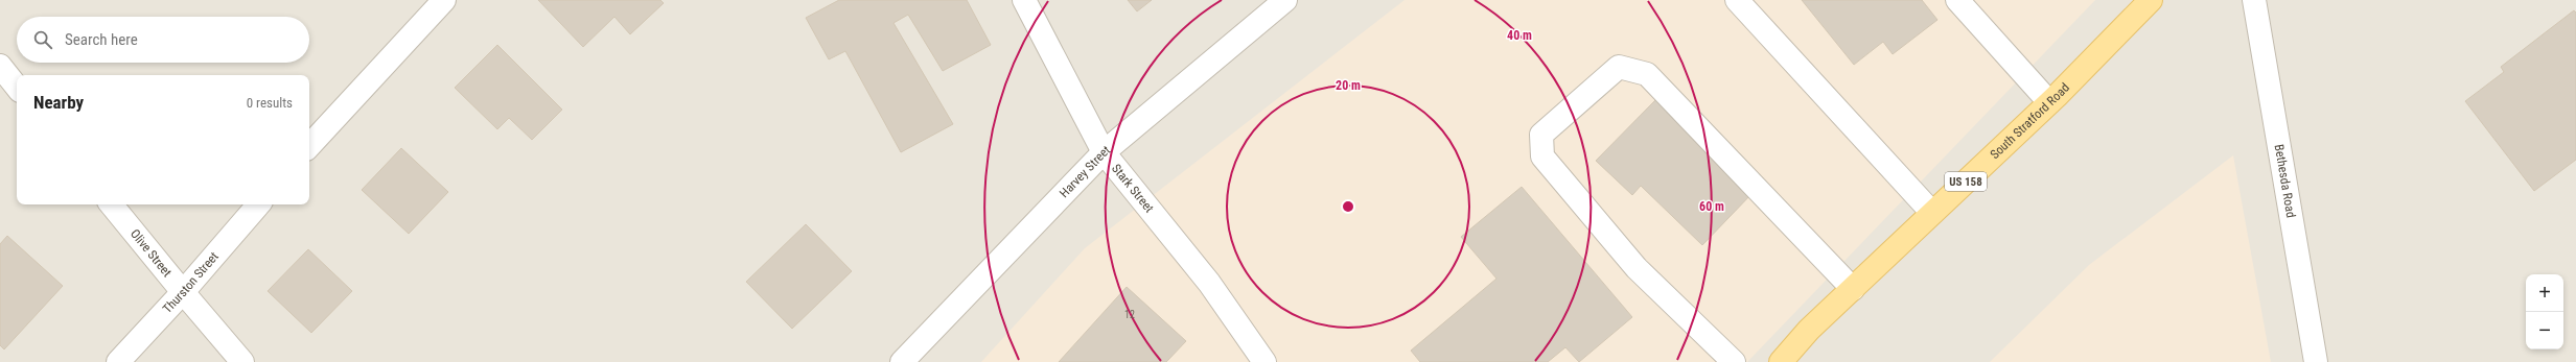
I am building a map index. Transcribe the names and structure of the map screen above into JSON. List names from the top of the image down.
{
  "streets": {
    "main road": ["South Stratford Road", "US 158"],
    "street": [
      "Harvey Street",
      "Bethesda Road",
      "Stark Street",
      "Olive Street",
      "Thurston Street"
    ]
  },
  "crossings": [
    ["Harvey Street", "Stark Street"],
    ["Olive Street", "Thurston Street"]
  ],
  "house_numbers": ["12"],
  "page": {
    "search": "Search here",
    "heading": ["Nearby", "0 results"],
    "map_buttons": ["+", "−"]
  },
  "rings": ["40 m", "20 m", "60 m"]
}
